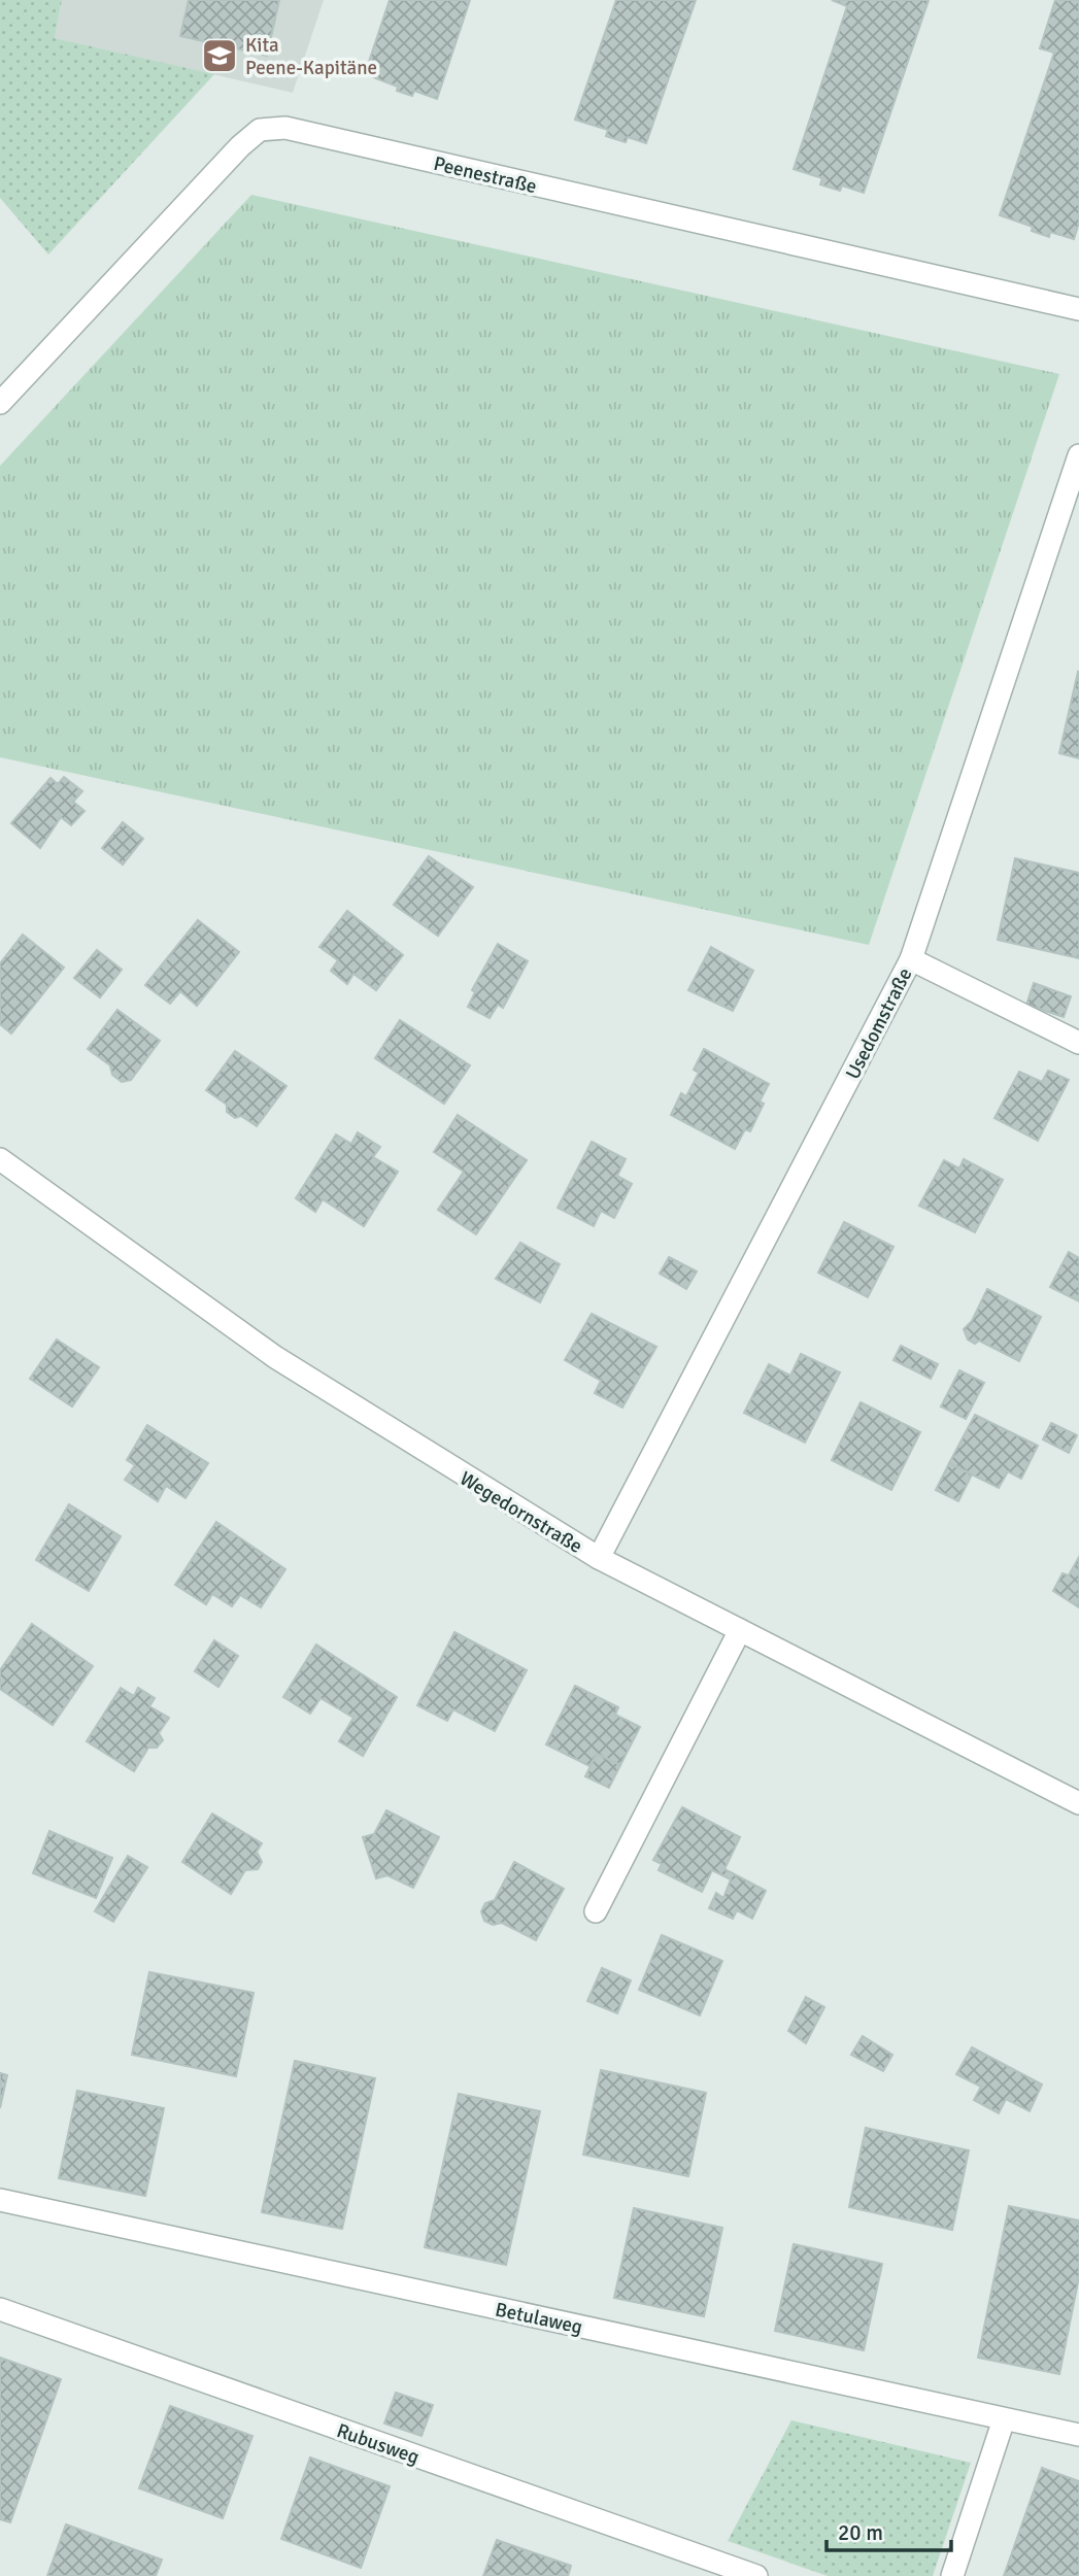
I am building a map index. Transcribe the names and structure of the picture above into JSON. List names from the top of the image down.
{
  "streets": {
    "street": [
      "Peenestraße",
      "Usedomstraße",
      "Wegedornstraße",
      "Betulaweg",
      "Rubusweg"
    ]
  },
  "crossings": [
    ["Usedomstraße", "Wegedornstraße"]
  ],
  "places": {
    "school or university": ["Kita Peene-Kapitäne"]
  },
  "scale_bar": "20 m"
}
